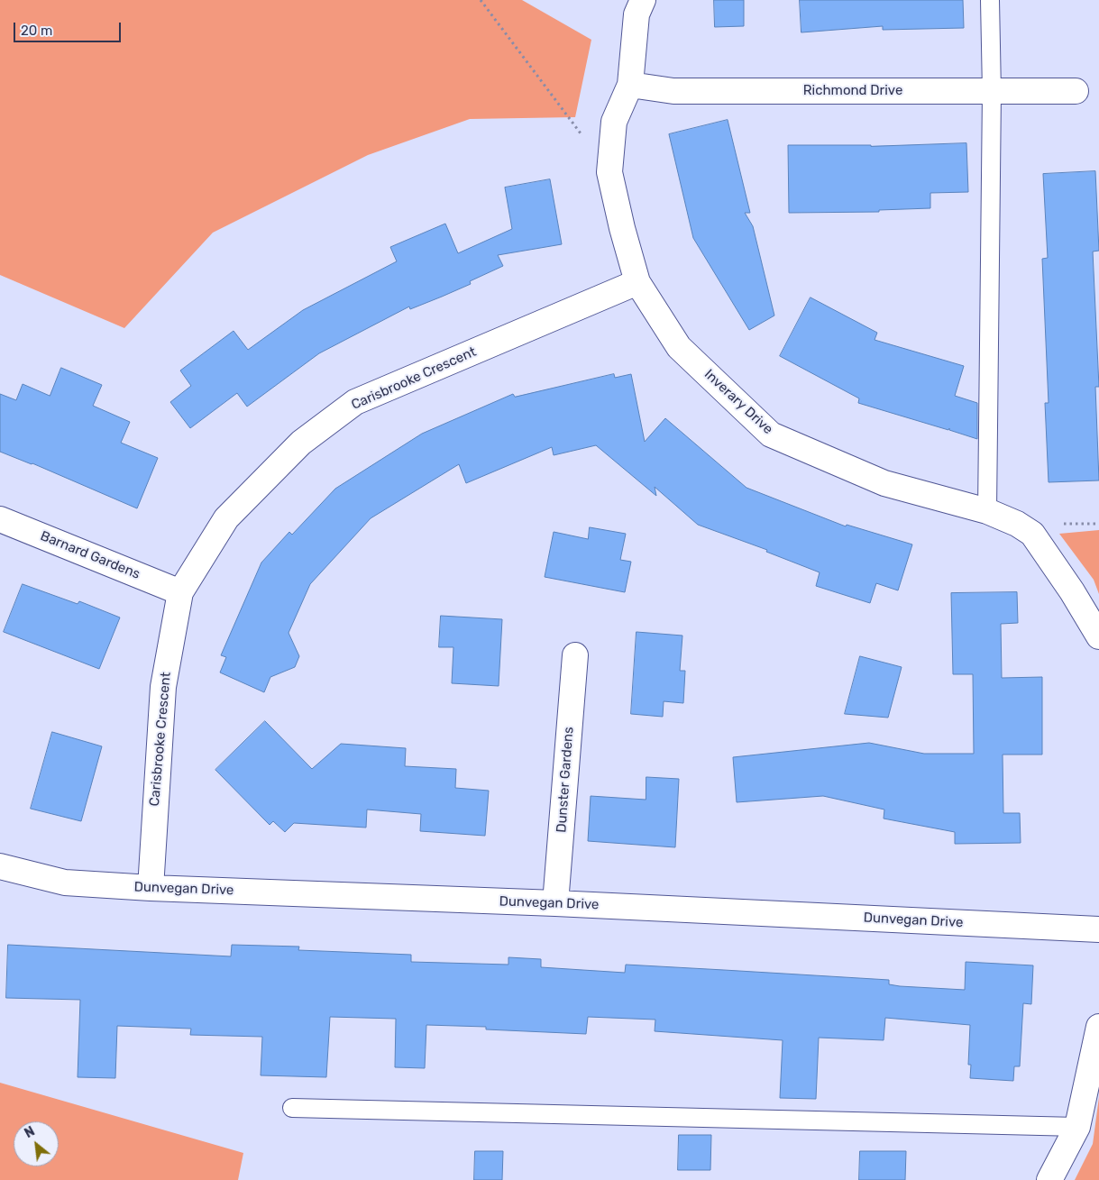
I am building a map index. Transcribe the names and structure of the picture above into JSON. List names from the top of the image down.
{
  "streets": {
    "street": [
      "Richmond Drive",
      "Carisbrooke Crescent",
      "Inverary Drive",
      "Barnard Gardens",
      "Dunster Gardens",
      "Dunvegan Drive"
    ]
  },
  "crossings": [
    ["Richmond Drive", "Inverary Drive"],
    ["Carisbrooke Crescent", "Inverary Drive"],
    ["Carisbrooke Crescent", "Barnard Gardens"],
    ["Carisbrooke Crescent", "Dunvegan Drive"],
    ["Dunster Gardens", "Dunvegan Drive"]
  ],
  "scale_bar": "20 m",
  "north": "top left"
}
